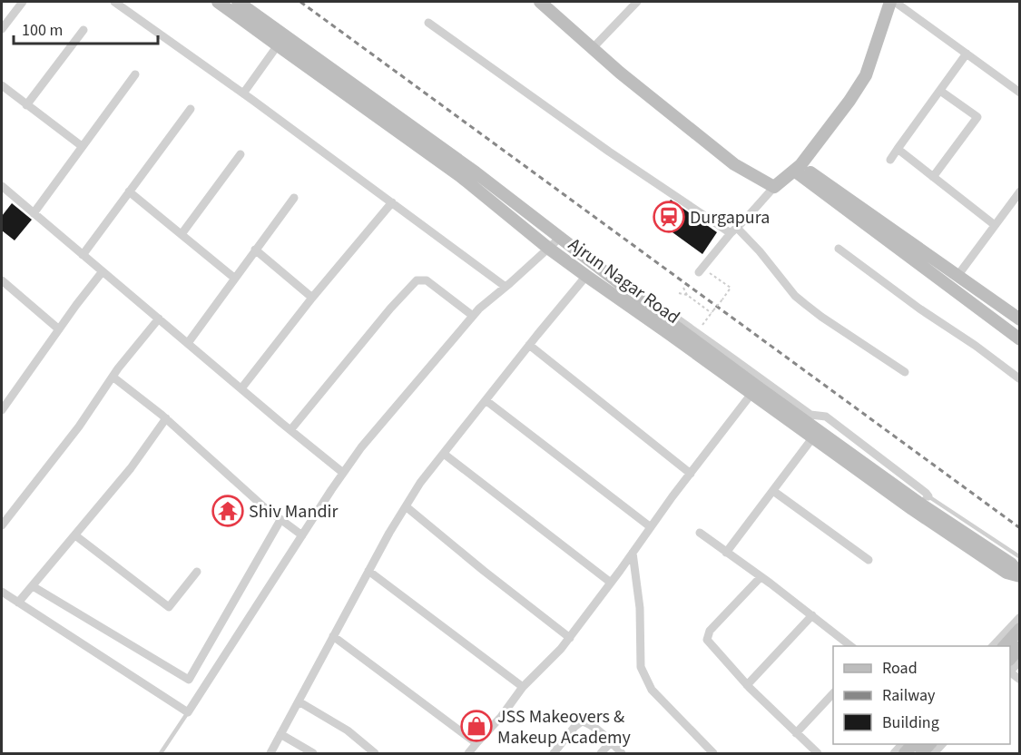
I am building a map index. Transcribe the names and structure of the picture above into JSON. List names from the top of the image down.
{
  "streets": {
    "street": ["Ajrun Nagar Road"]
  },
  "places": {
    "station": ["Durgapura"],
    "temple": ["Shiv Mandir"],
    "shop": ["JSS Makeovers & Makeup Academy"]
  },
  "legend": ["Road", "Railway", "Building"],
  "scale_bar": "100 m"
}
